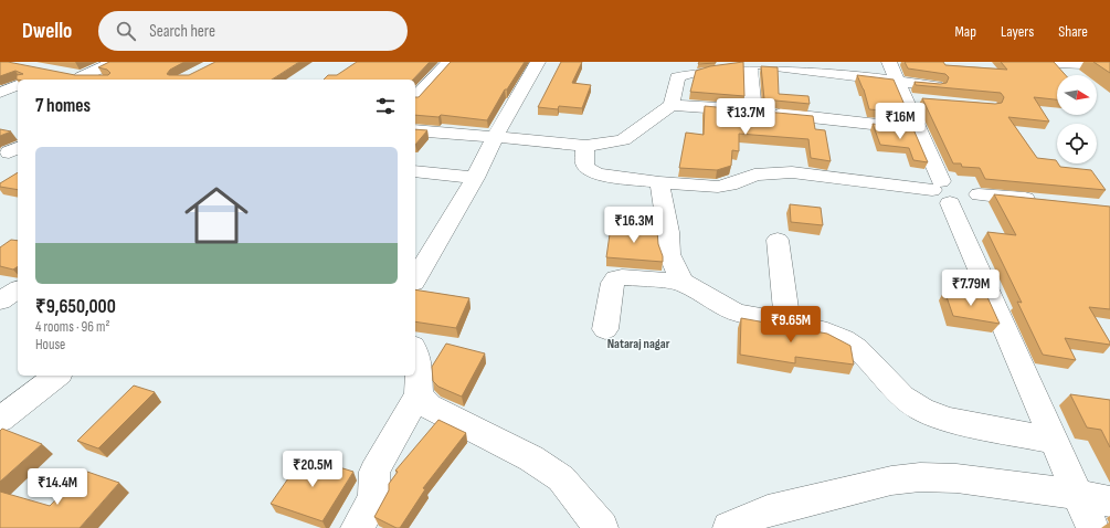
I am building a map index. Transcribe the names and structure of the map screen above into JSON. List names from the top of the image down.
{
  "districts": ["Nataraj nagar"],
  "north": "right",
  "page": {
    "header": "Dwello",
    "search": "Search here",
    "nav": ["Map", "Layers", "Share"],
    "heading": "7 homes",
    "price": [
      "₹13.7M",
      "₹16M",
      "₹16.3M",
      "₹7.79M",
      "₹9.65M",
      "₹20.5M",
      "₹14.4M"
    ],
    "list": [
      {
        "name": "₹9,650,000",
        "note": "4 rooms · 96 m² · House"
      }
    ]
  }
}
